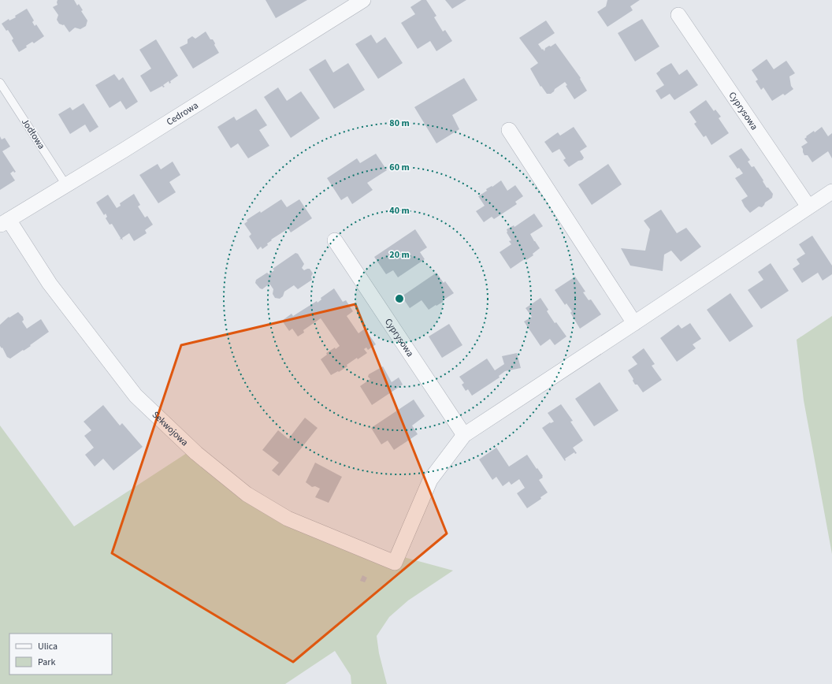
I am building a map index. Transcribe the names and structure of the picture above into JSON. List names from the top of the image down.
{
  "streets": {
    "street": ["Cyprysowa", "Cedrowa", "Sekwojowa"],
    "lane": ["Jodłowa"]
  },
  "crossings": [
    ["Cyprysowa", "Sekwojowa"],
    ["Cedrowa", "Jodłowa"],
    ["Cedrowa", "Sekwojowa"]
  ],
  "legend": ["Ulica", "Park"],
  "rings": [
    "80 m",
    "60 m",
    "40 m",
    "20 m"
  ]
}
